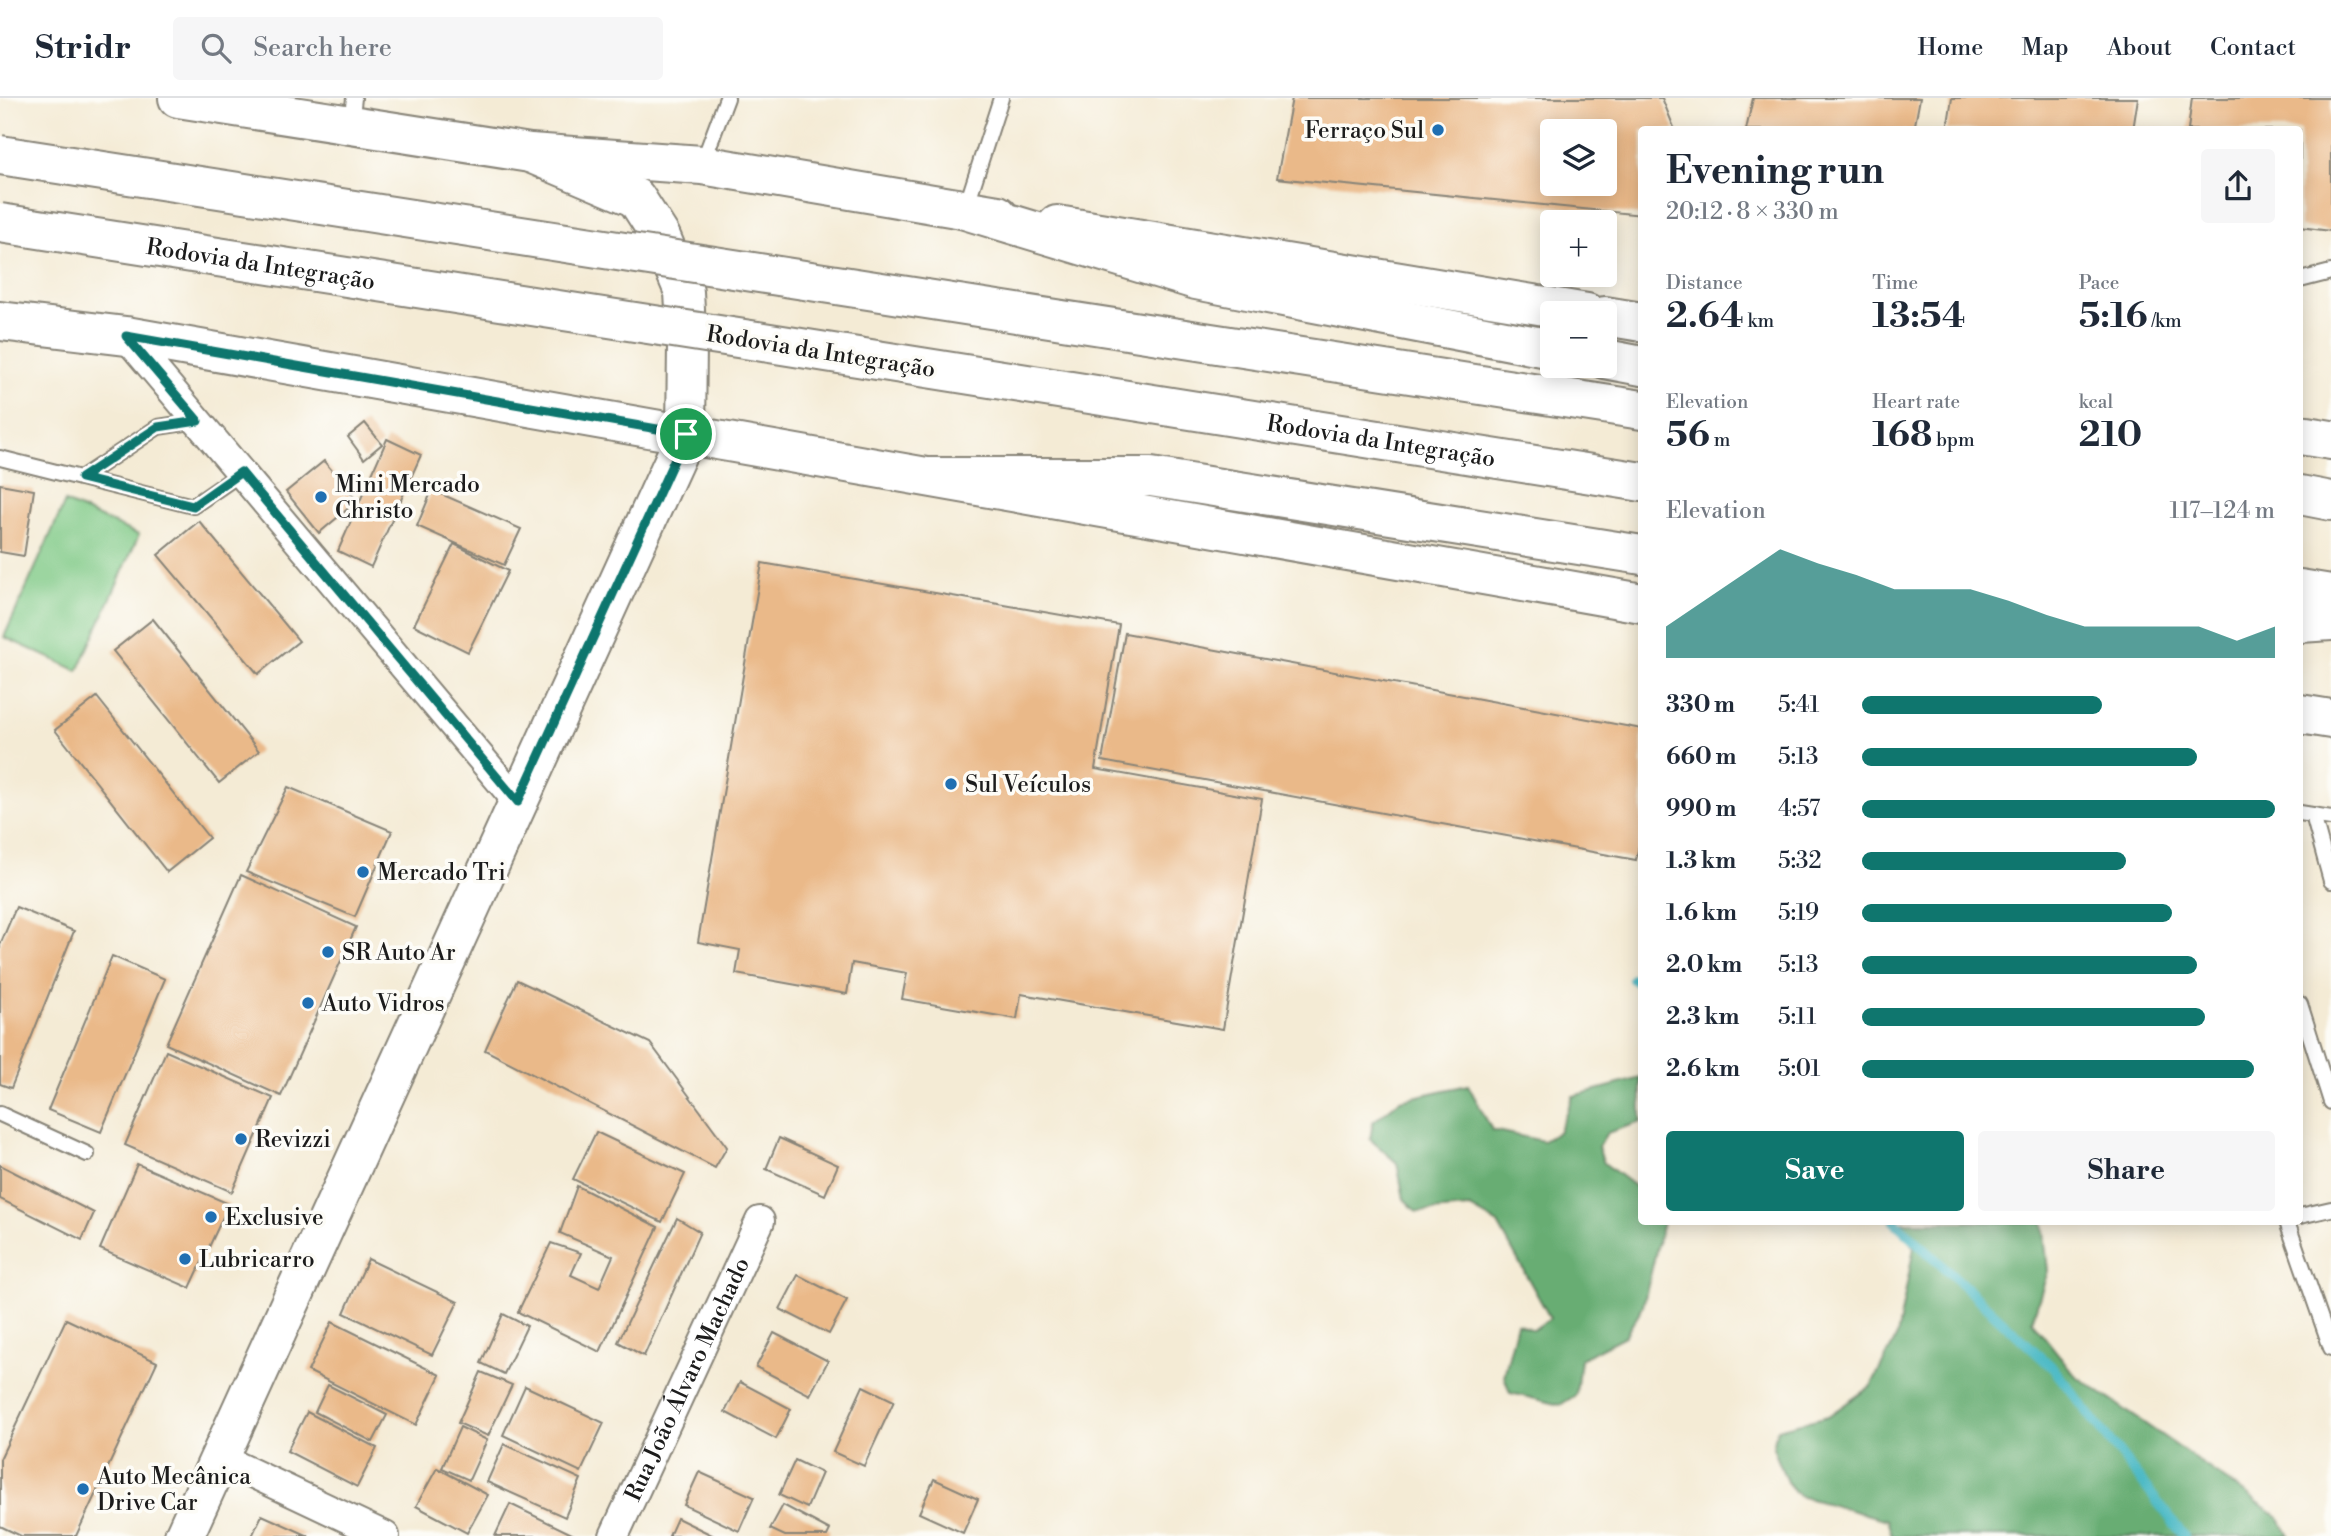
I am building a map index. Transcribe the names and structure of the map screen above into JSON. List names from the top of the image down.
{
  "streets": {
    "main road": ["Rodovia da Integração"],
    "street": ["Rua João Álvaro Machado"]
  },
  "places": [
    "Ferraço Sul",
    "Mini Mercado Christo",
    "Sul Veículos",
    "Mercado Tri",
    "SR Auto Ar",
    "Auto Vidros",
    "Revizzi",
    "Exclusive",
    "Lubricarro",
    "Auto Mecânica Drive Car"
  ],
  "page": {
    "header": "Stridr",
    "search": "Search here",
    "nav": [
      "Home",
      "Map",
      "About",
      "Contact"
    ],
    "map_buttons": ["+", "−"],
    "heading": ["Evening run", "20:12 · 8 × 330 m"],
    "stats": [
      ["Distance", "2.64 km"],
      ["Time", "13:54"],
      ["Pace", "5:16 /km"],
      ["Elevation", "56 m"],
      ["Heart rate", "168 bpm"],
      ["kcal", "210"]
    ],
    "chart": ["Elevation", "117–124 m"],
    "list": [
      {
        "name": "330 m",
        "note": "5:41"
      },
      {
        "name": "660 m",
        "note": "5:13"
      },
      {
        "name": "990 m",
        "note": "4:57"
      },
      {
        "name": "1.3 km",
        "note": "5:32"
      },
      {
        "name": "1.6 km",
        "note": "5:19"
      },
      {
        "name": "2.0 km",
        "note": "5:13"
      },
      {
        "name": "2.3 km",
        "note": "5:11"
      },
      {
        "name": "2.6 km",
        "note": "5:01"
      }
    ],
    "buttons": ["Save", "Share"]
  }
}
